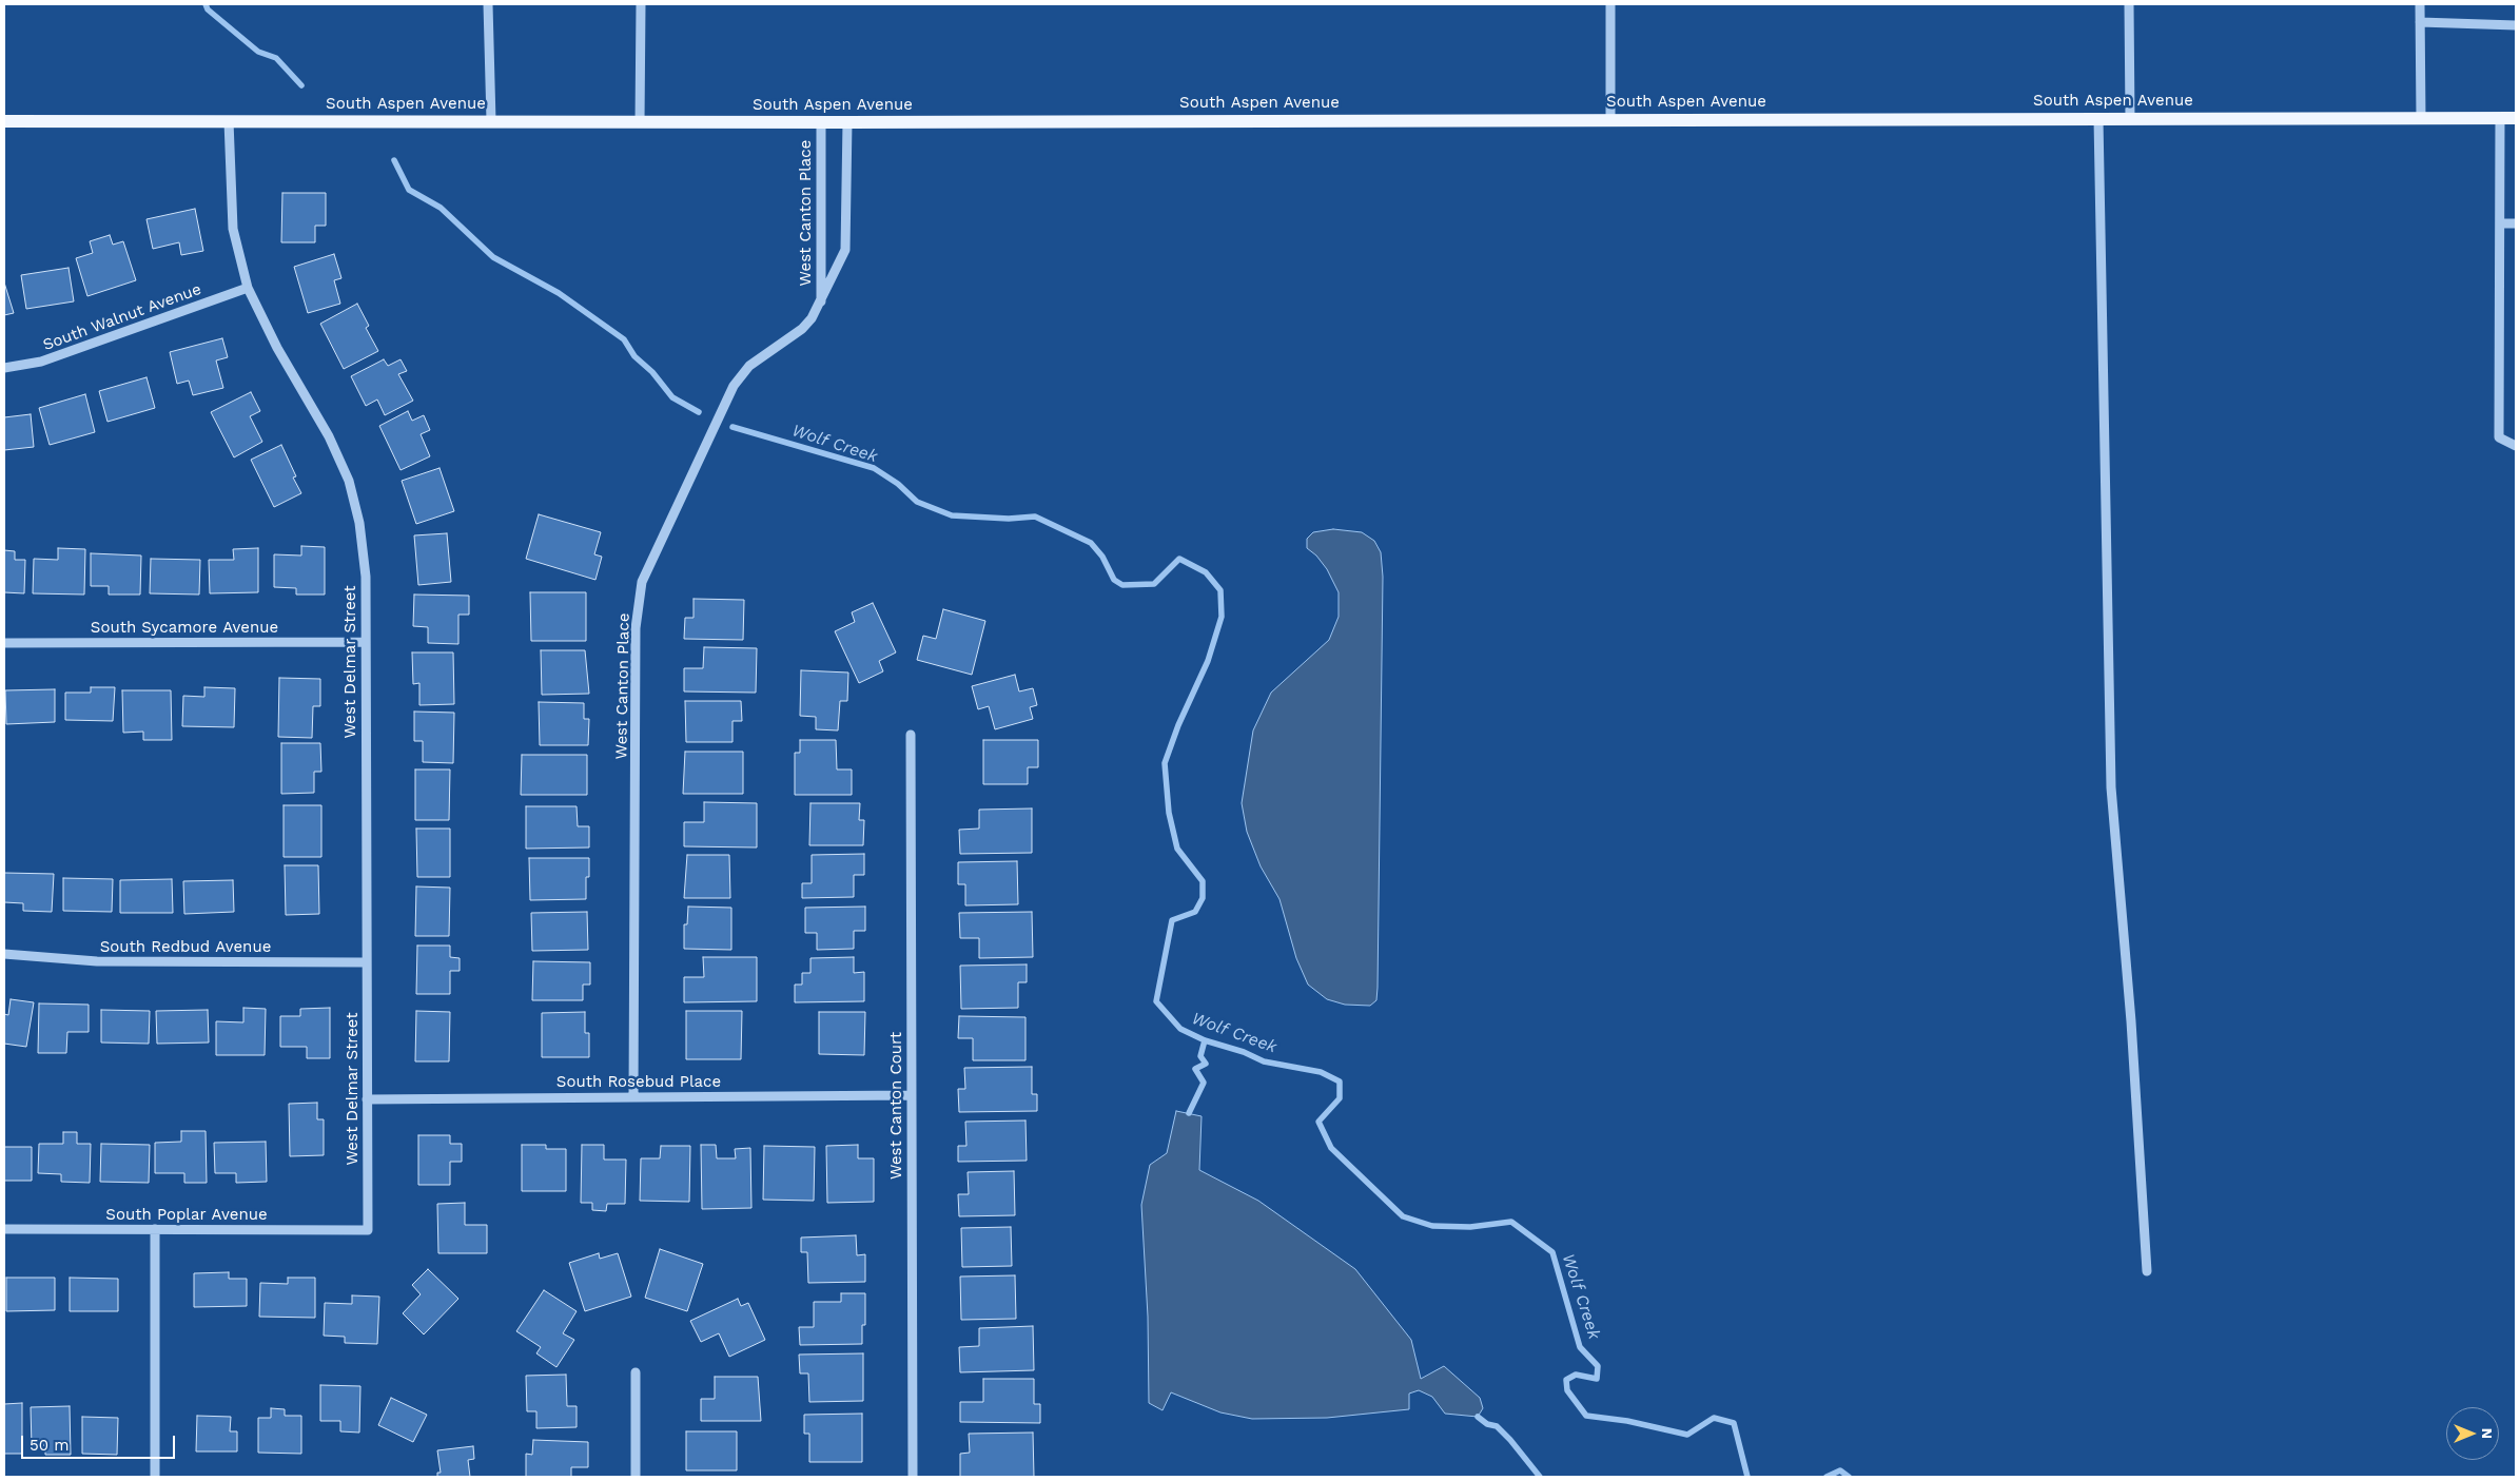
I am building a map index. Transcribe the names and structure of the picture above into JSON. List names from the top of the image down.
{
  "streets": {
    "main road": ["South Aspen Avenue"],
    "street": [
      "West Canton Place",
      "South Walnut Avenue",
      "South Sycamore Avenue",
      "West Delmar Street",
      "South Redbud Avenue",
      "South Rosebud Place",
      "West Canton Court",
      "South Poplar Avenue"
    ]
  },
  "crossings": [
    ["South Aspen Avenue", "West Canton Place"],
    ["South Aspen Avenue", "West Delmar Street"],
    ["West Canton Place", "South Rosebud Place"],
    ["South Walnut Avenue", "West Delmar Street"],
    ["South Sycamore Avenue", "West Delmar Street"],
    ["West Delmar Street", "South Redbud Avenue"],
    ["West Delmar Street", "South Rosebud Place"],
    ["West Delmar Street", "South Poplar Avenue"],
    ["South Rosebud Place", "West Canton Court"]
  ],
  "water": ["Wolf Creek"],
  "scale_bar": "50 m",
  "north": "right"
}
